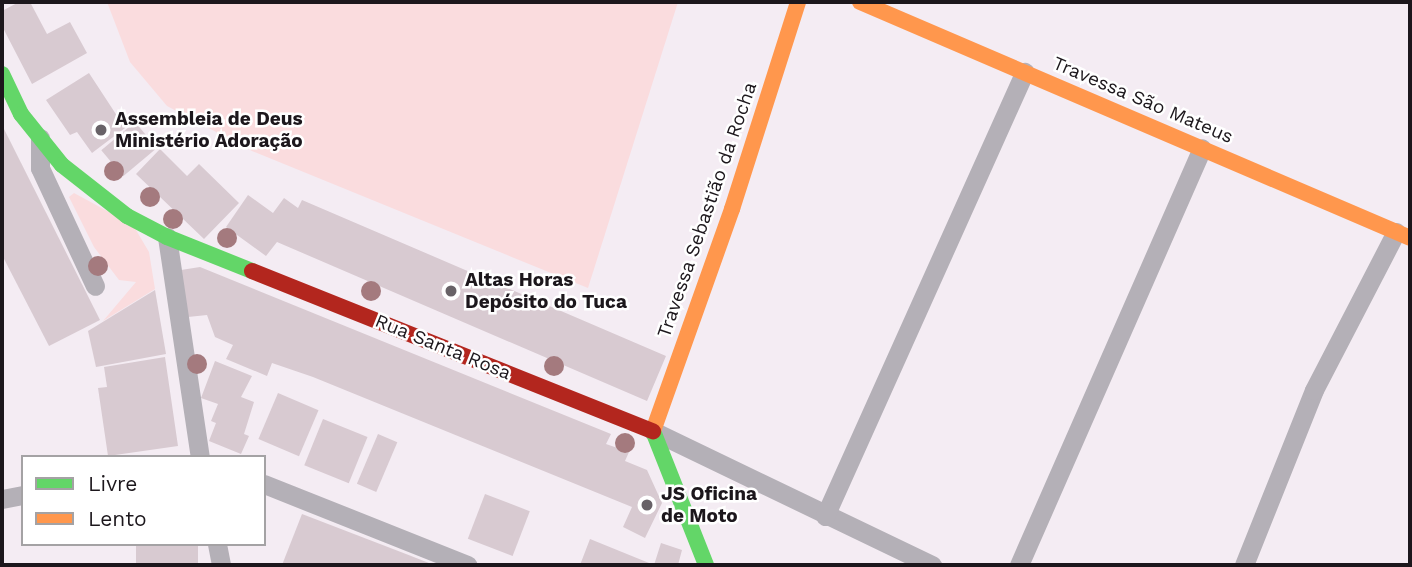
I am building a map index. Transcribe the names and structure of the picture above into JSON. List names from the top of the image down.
{
  "streets": {
    "street": ["Travessa São Mateus", "Travessa Sebastião da Rocha", "Rua Santa Rosa"]
  },
  "crossings": [
    ["Travessa Sebastião da Rocha", "Rua Santa Rosa"]
  ],
  "places": ["Assembleia de Deus Ministério Adoração", "Altas Horas Depósito do Tuca", "JS Oficina de Moto"],
  "legend": ["Livre", "Lento"]
}
